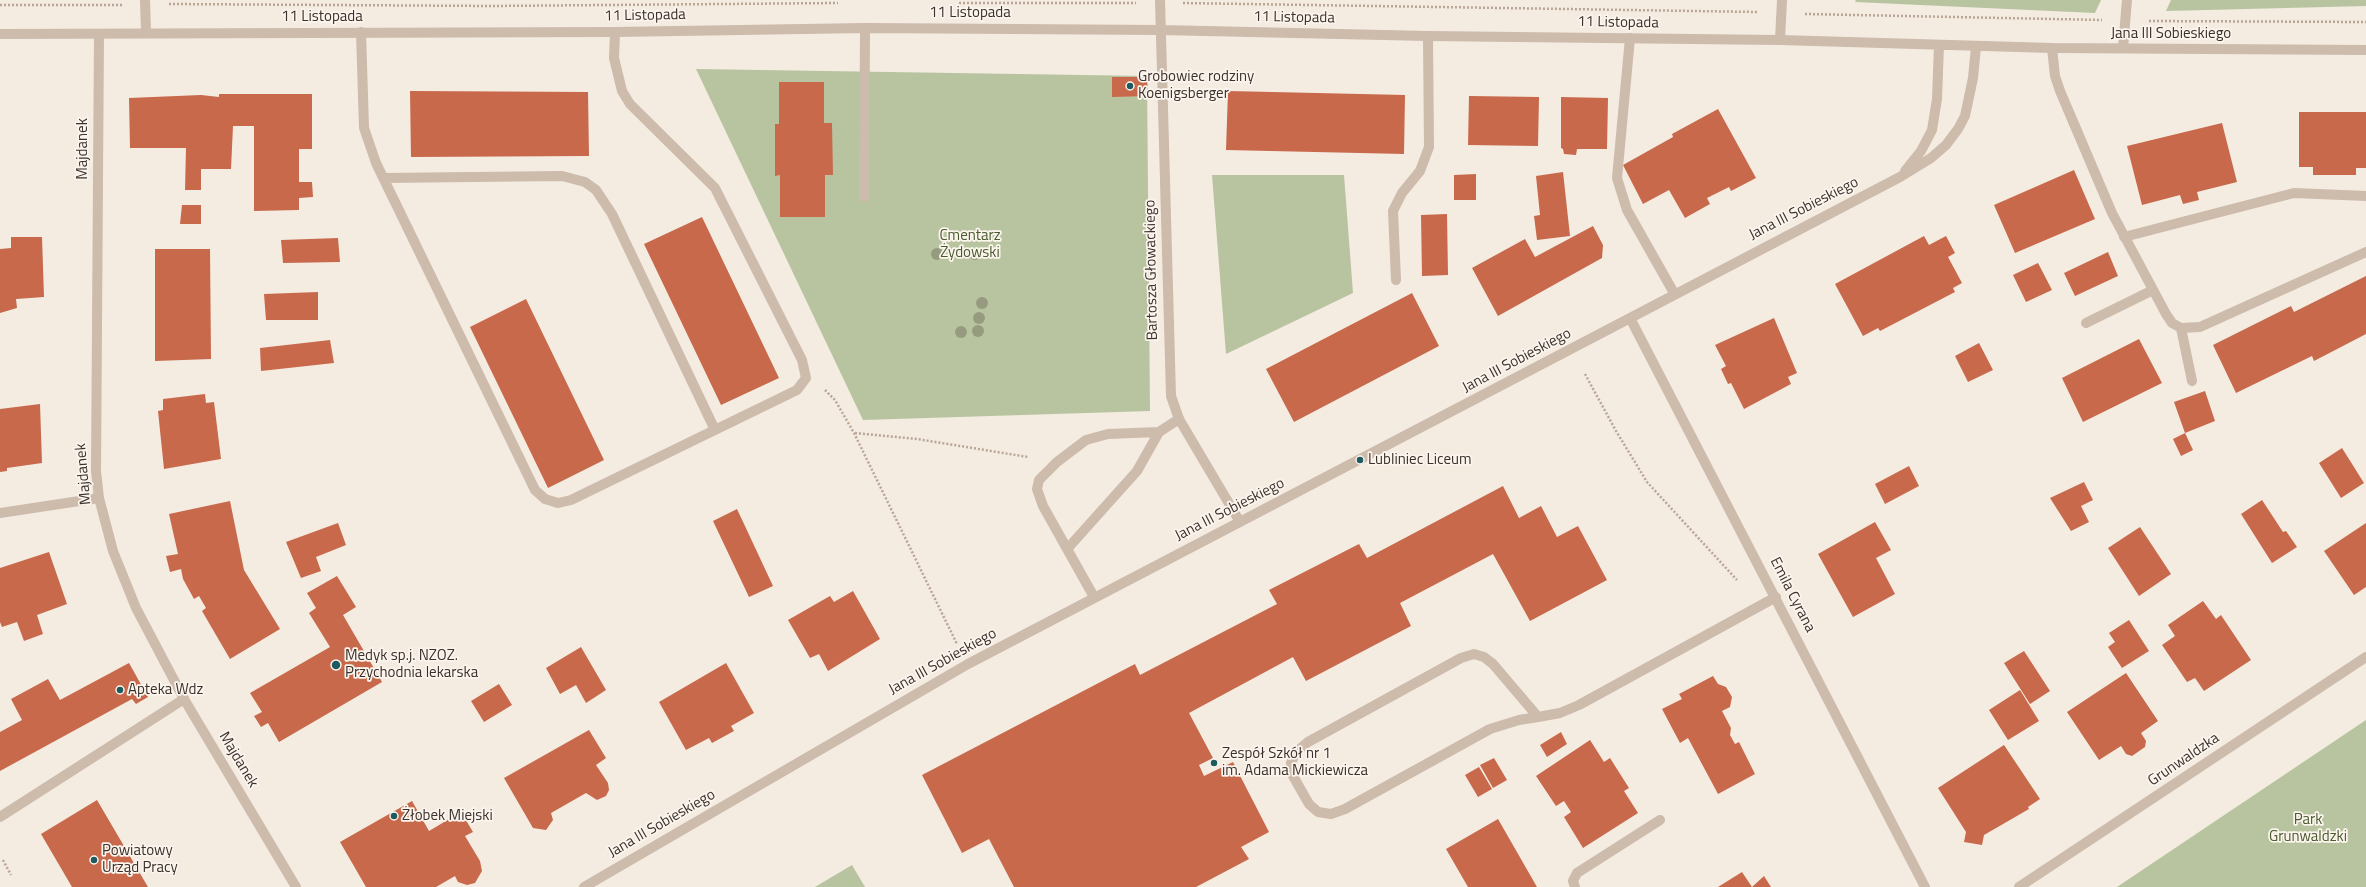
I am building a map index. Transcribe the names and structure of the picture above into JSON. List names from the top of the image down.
{
  "streets": {
    "street": [
      "11 Listopada",
      "Jana III Sobieskiego",
      "Majdanek",
      "Bartosza Głowackiego",
      "Emila Cyrana",
      "Grunwaldzka"
    ]
  },
  "crossings": [
    ["11 Listopada", "Jana III Sobieskiego"],
    ["11 Listopada", "Majdanek"],
    ["11 Listopada", "Bartosza Głowackiego"],
    ["Jana III Sobieskiego", "Bartosza Głowackiego"],
    ["Jana III Sobieskiego", "Emila Cyrana"]
  ],
  "parks": ["Cmentarz Żydowski", "Park Grunwaldzki"],
  "places": [
    "Grobowiec rodziny Koenigsberger",
    "Lubliniec Liceum",
    "Medyk sp.j. NZOZ. Przychodnia lekarska",
    "Apteka Wdz",
    "Zespół Szkół nr 1 im. Adama Mickiewicza",
    "Żłobek Miejski",
    "Powiatowy Urząd Pracy"
  ]
}
